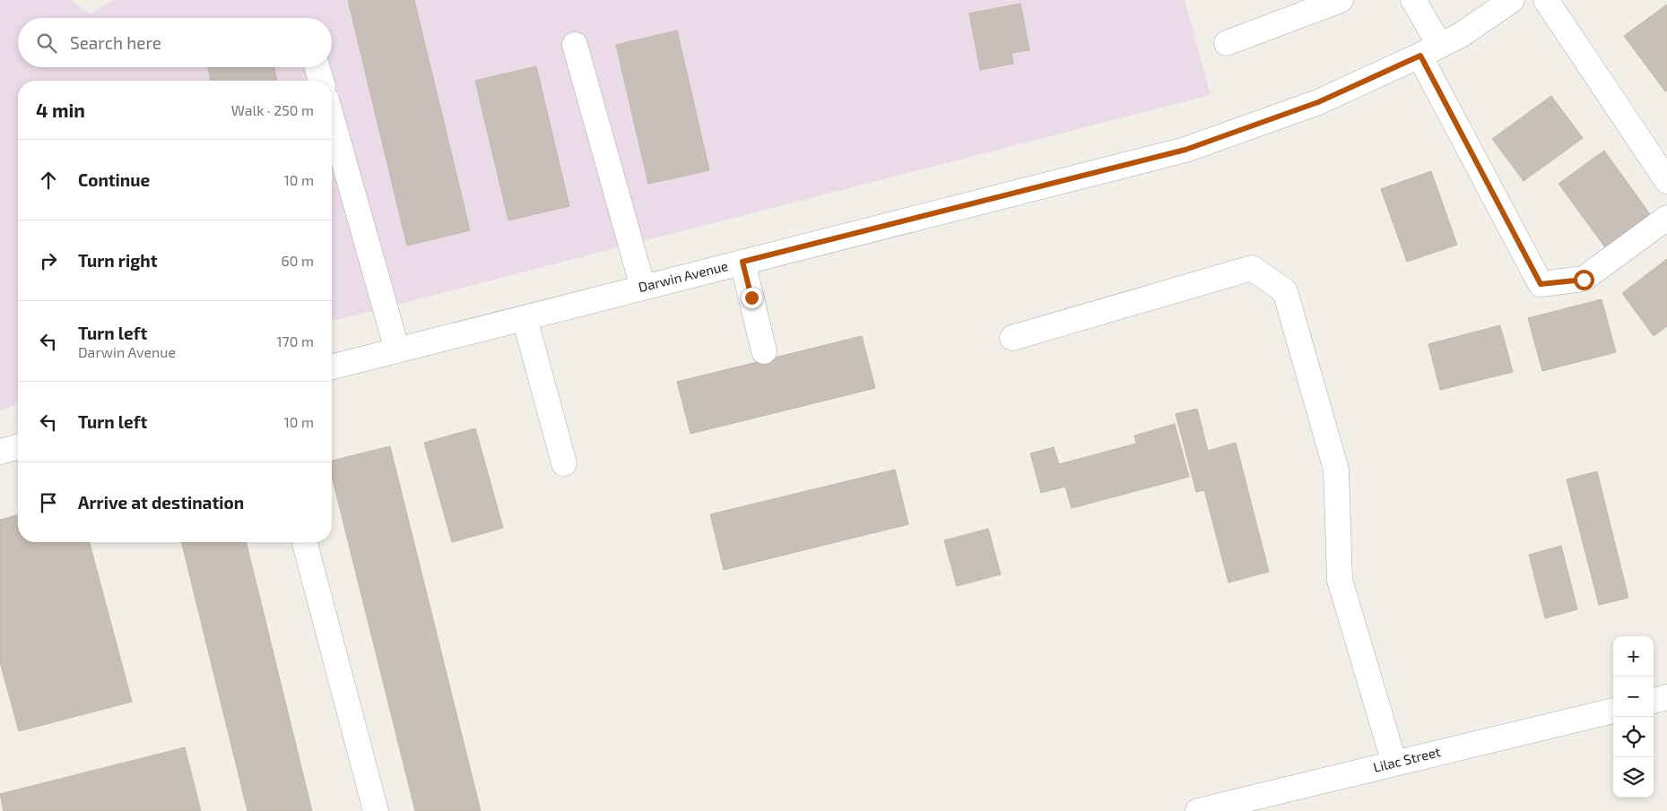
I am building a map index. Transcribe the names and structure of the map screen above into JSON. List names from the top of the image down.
{
  "streets": {
    "street": ["Darwin Avenue", "Lilac Street"]
  },
  "page": {
    "search": "Search here",
    "heading": ["4 min", "Walk · 250 m"],
    "list": [
      ["Continue", "10 m"],
      ["Turn right", "60 m"],
      ["Turn left", "Darwin Avenue", "170 m"],
      ["Turn left", "10 m"],
      "Arrive at destination"
    ],
    "map_buttons": ["+", "−"]
  }
}
